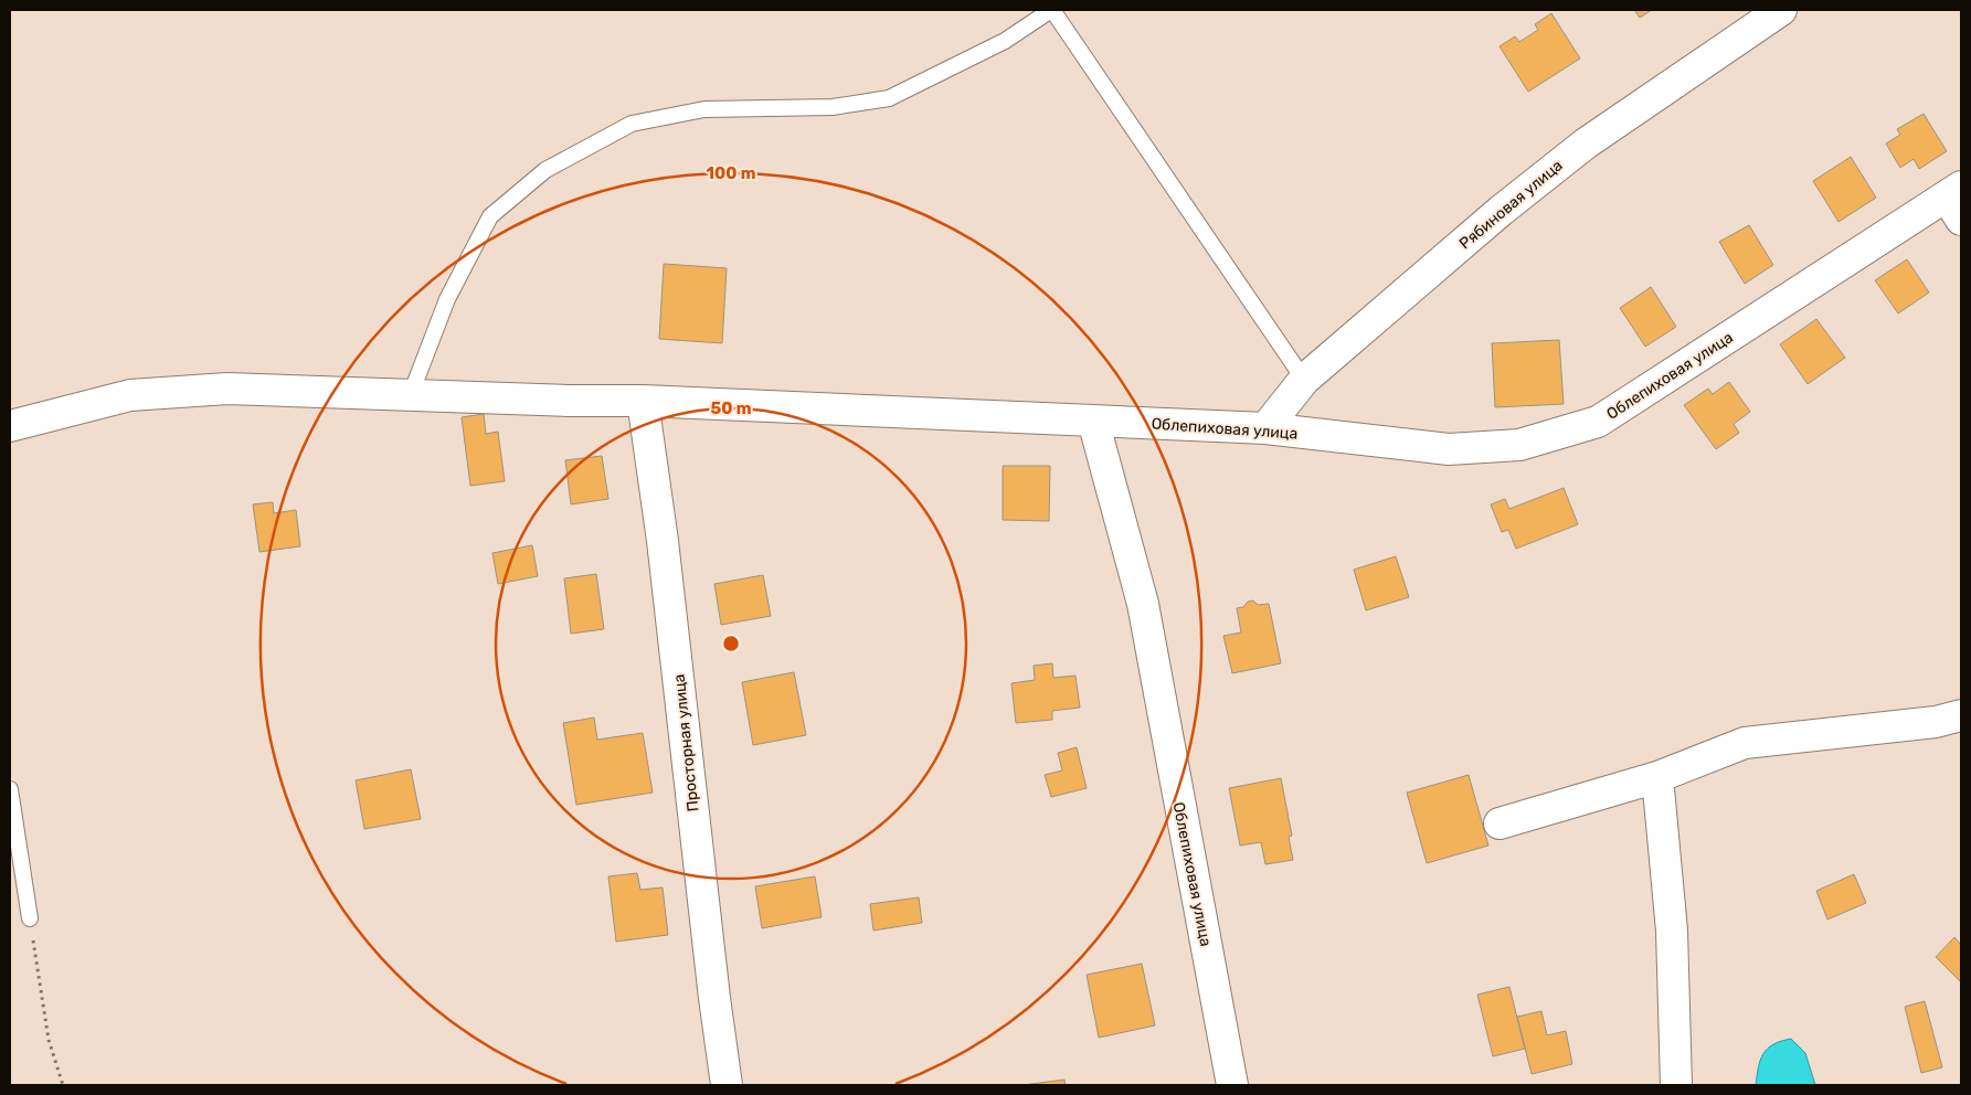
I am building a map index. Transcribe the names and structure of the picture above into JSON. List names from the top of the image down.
{
  "streets": {
    "street": ["Рябиновая улица", "Облепиховая улица", "Просторная улица"]
  },
  "crossings": [
    ["Рябиновая улица", "Облепиховая улица"]
  ],
  "rings": ["100 m", "50 m"]
}
